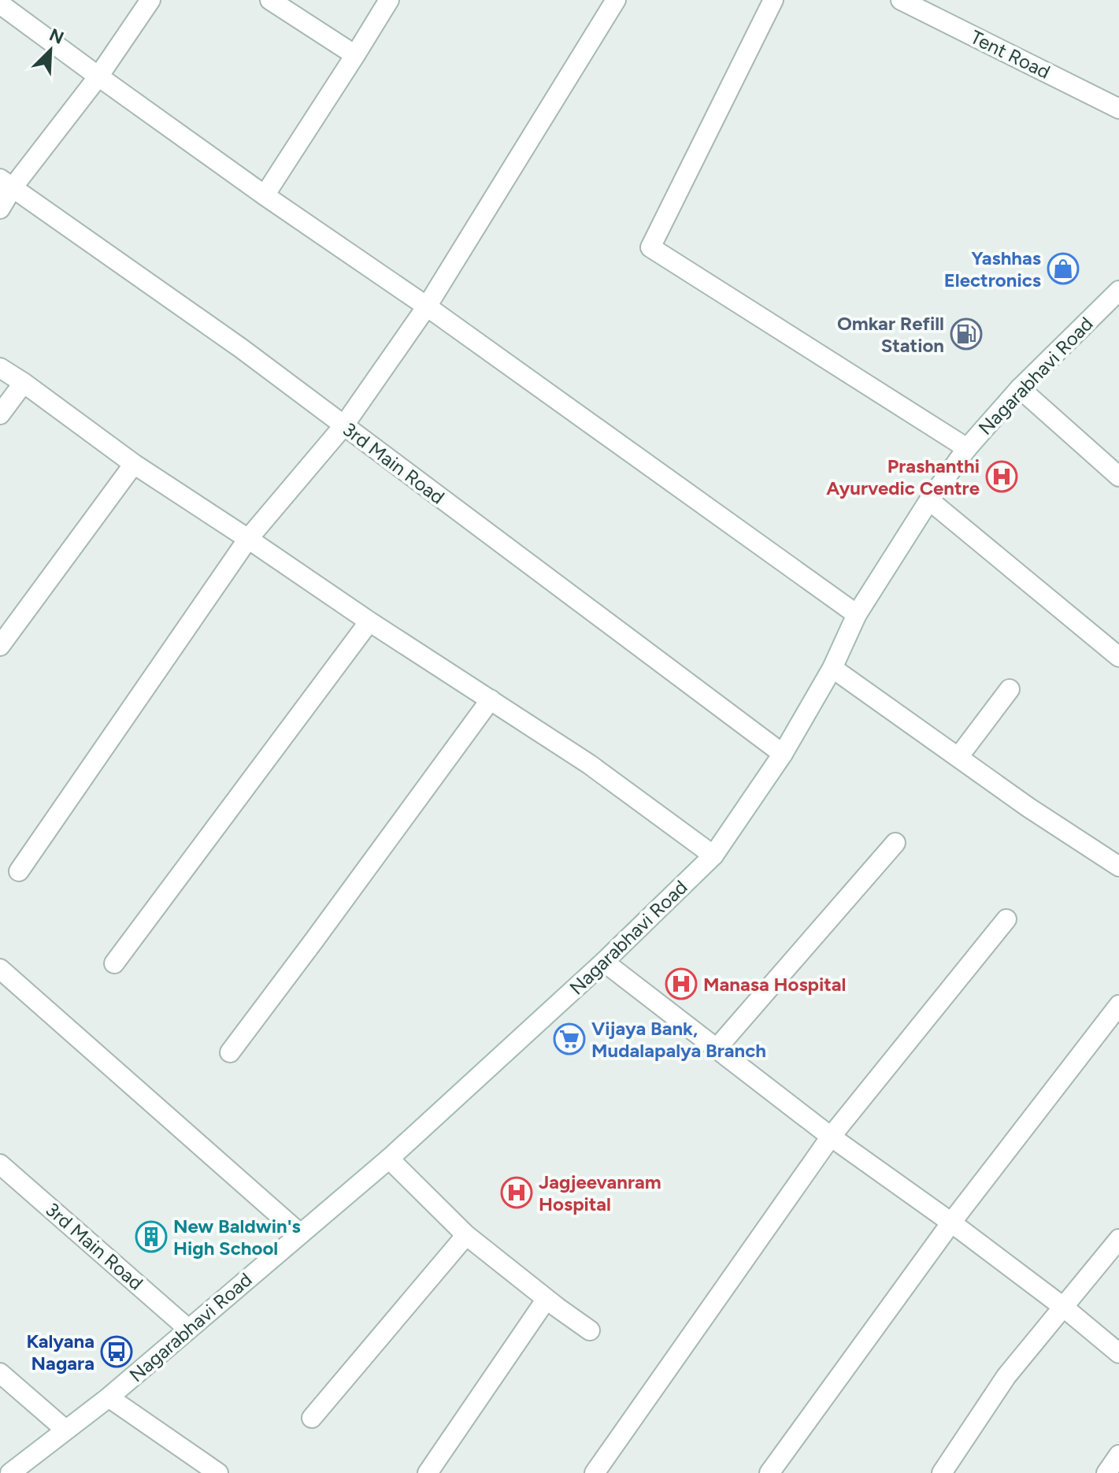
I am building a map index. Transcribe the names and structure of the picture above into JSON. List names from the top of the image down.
{
  "streets": {
    "street": ["Tent Road", "Nagarabhavi Road", "3rd Main Road"]
  },
  "crossings": [
    ["Nagarabhavi Road", "3rd Main Road"]
  ],
  "places": {
    "shop": ["Yashhas Electronics"],
    "fuel station": ["Omkar Refill Station"],
    "hospital": ["Prashanthi Ayurvedic Centre", "Manasa Hospital", "Jagjeevanram Hospital"],
    "supermarket": ["Vijaya Bank, Mudalapalya Branch"],
    "building": ["New Baldwin's High School"],
    "bus stop": ["Kalyana Nagara"]
  },
  "north": "top right"
}
